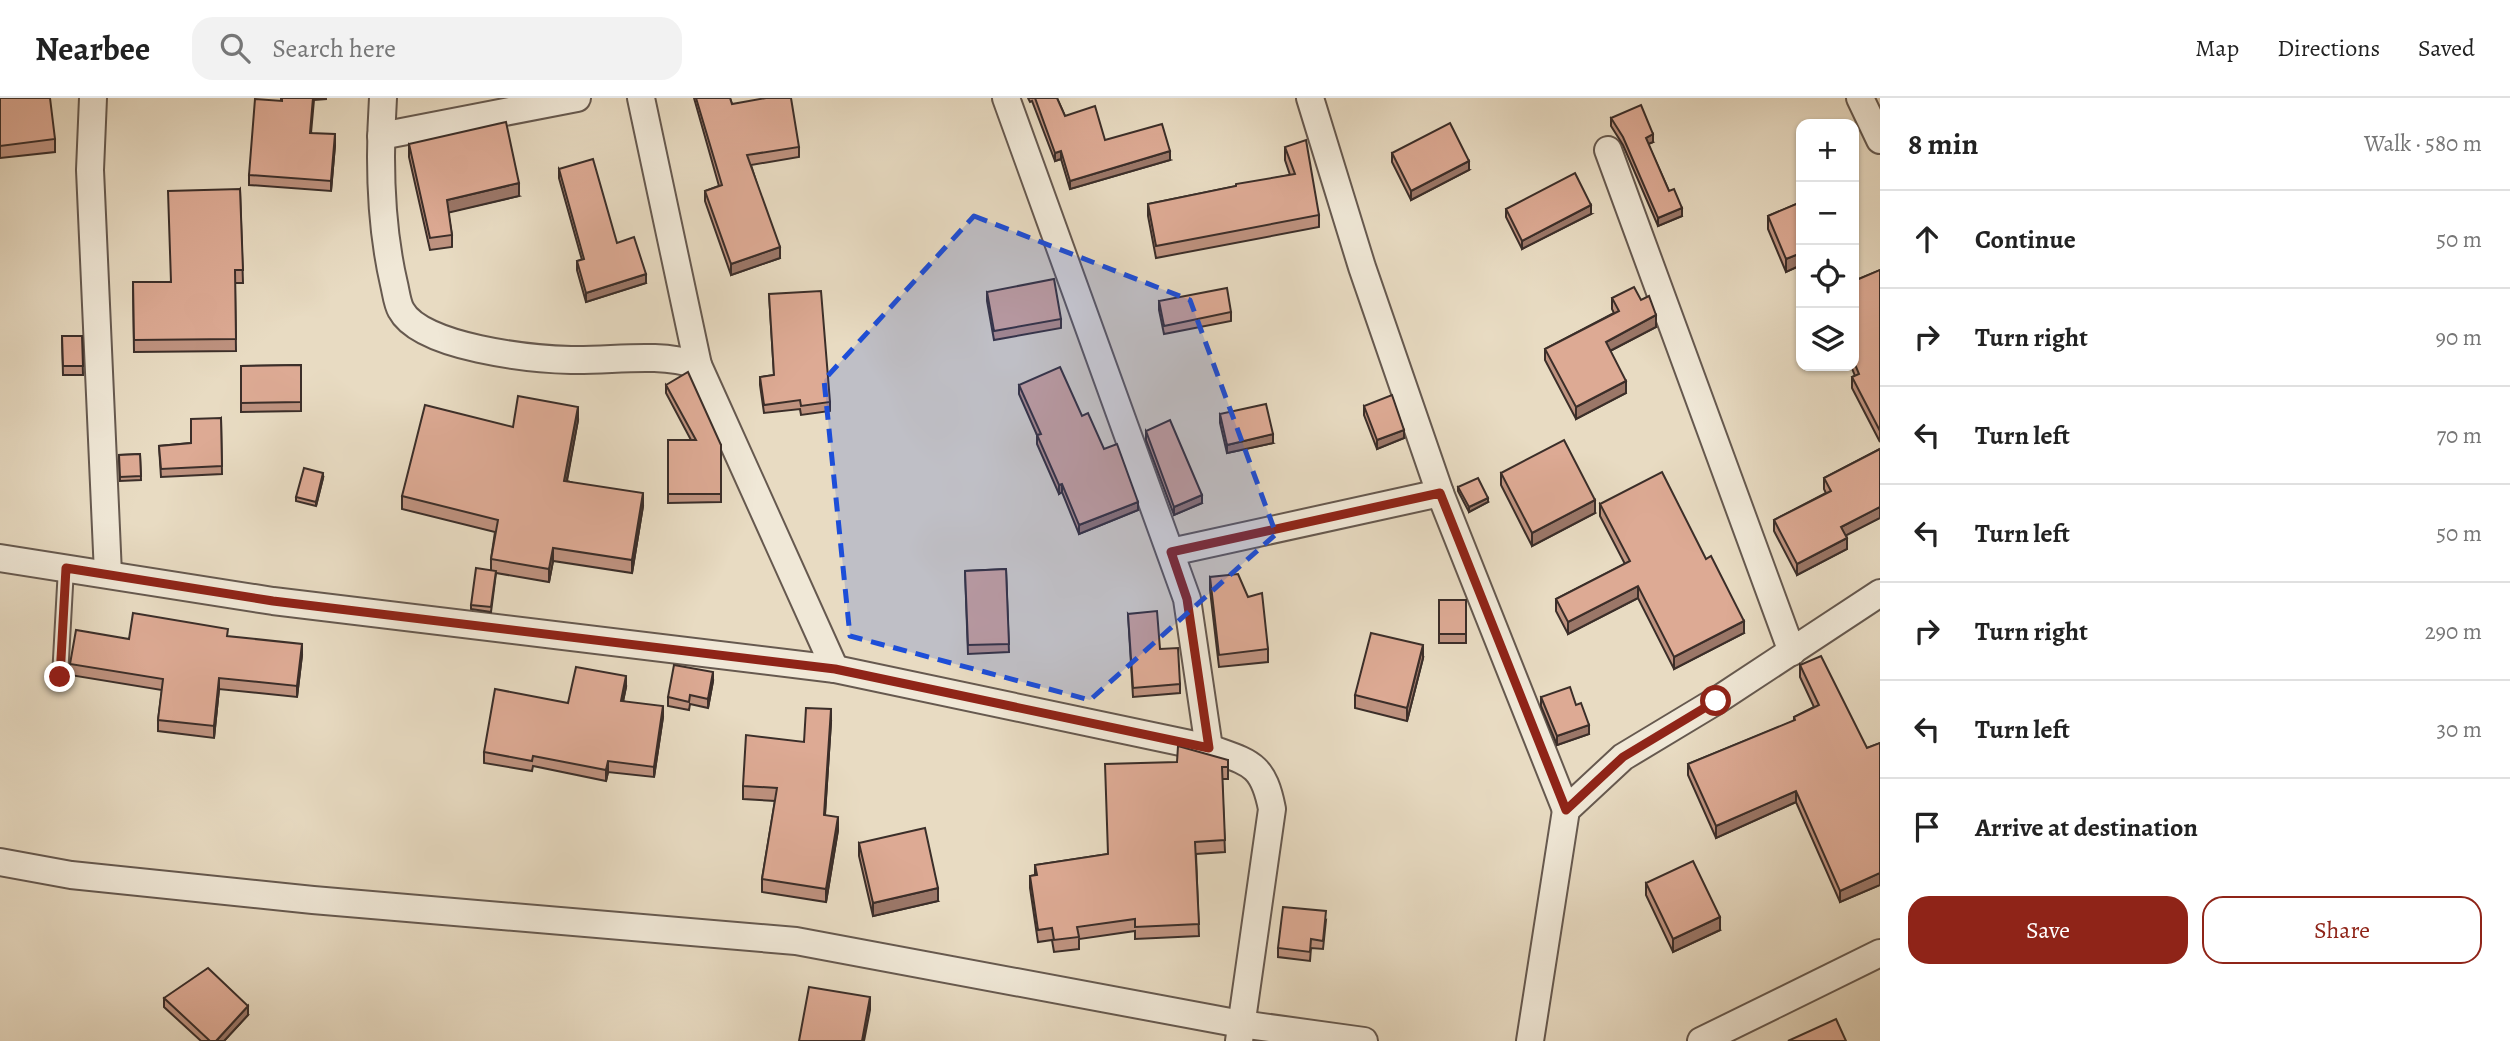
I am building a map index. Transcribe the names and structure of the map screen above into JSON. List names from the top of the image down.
{
  "page": {
    "header": "Nearbee",
    "search": "Search here",
    "nav": ["Map", "Directions", "Saved"],
    "heading": ["8 min", "Walk · 580 m"],
    "map_buttons": ["+", "−"],
    "list": [
      ["Continue", "50 m"],
      ["Turn right", "90 m"],
      ["Turn left", "70 m"],
      ["Turn left", "50 m"],
      ["Turn right", "290 m"],
      ["Turn left", "30 m"],
      "Arrive at destination"
    ],
    "buttons": ["Save", "Share"]
  }
}
